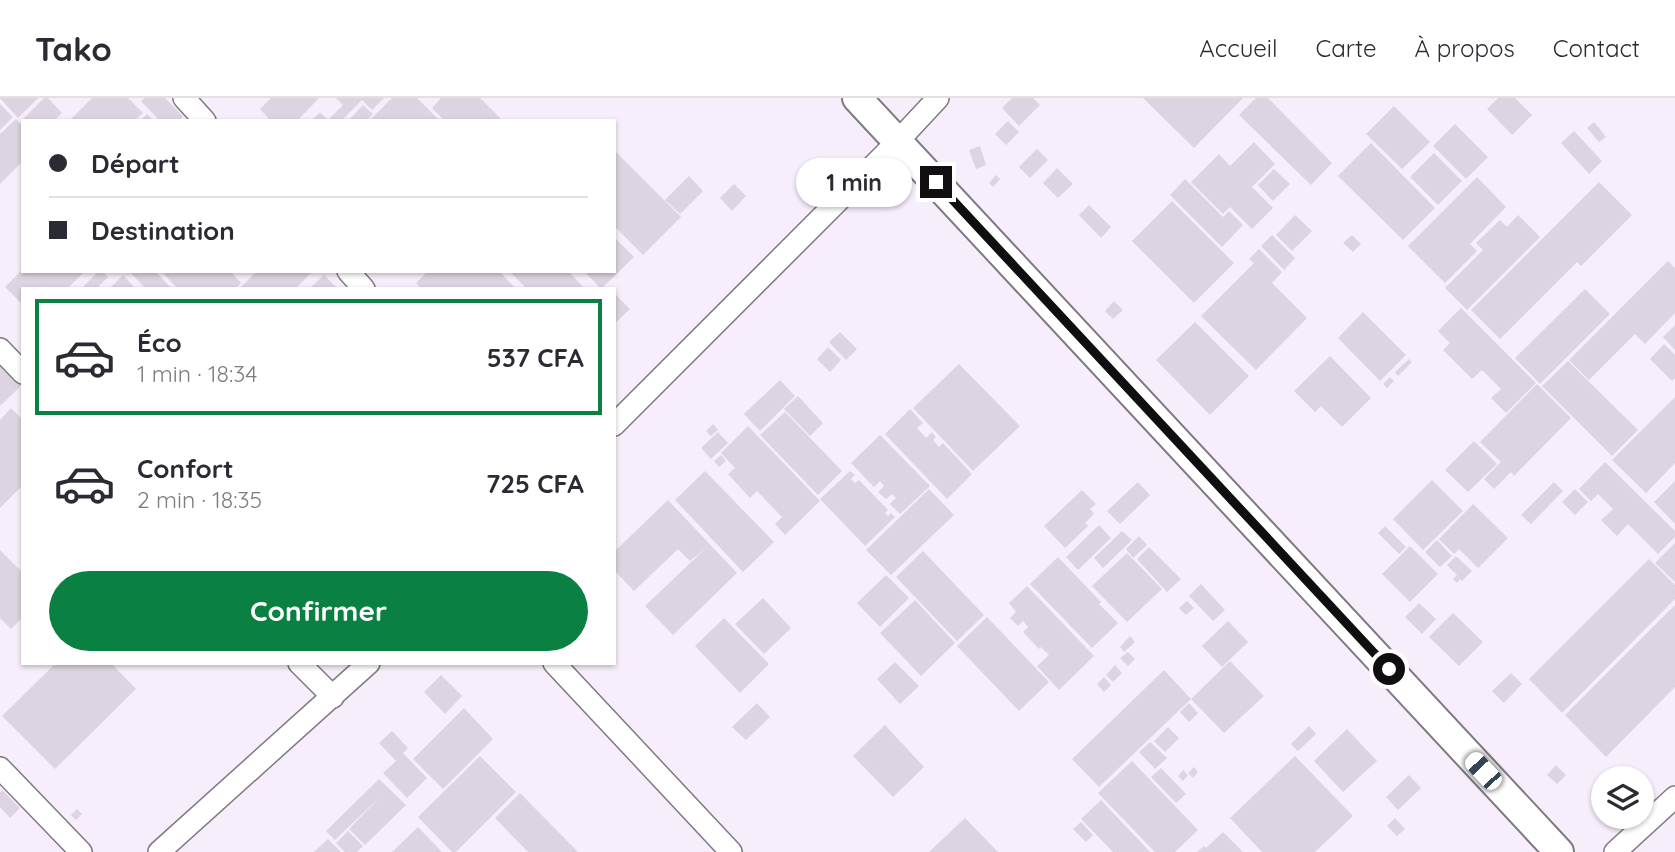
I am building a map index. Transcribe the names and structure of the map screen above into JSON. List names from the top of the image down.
{
  "page": {
    "header": "Tako",
    "nav": [
      "Accueil",
      "Carte",
      "À propos",
      "Contact"
    ],
    "banner": ["Départ", "Destination"],
    "bubble": "1 min",
    "list": [
      {
        "name": "Éco",
        "note": "1 min · 18:34",
        "value": "537 CFA"
      },
      {
        "name": "Confort",
        "note": "2 min · 18:35",
        "value": "725 CFA"
      }
    ],
    "buttons": "Confirmer"
  }
}
